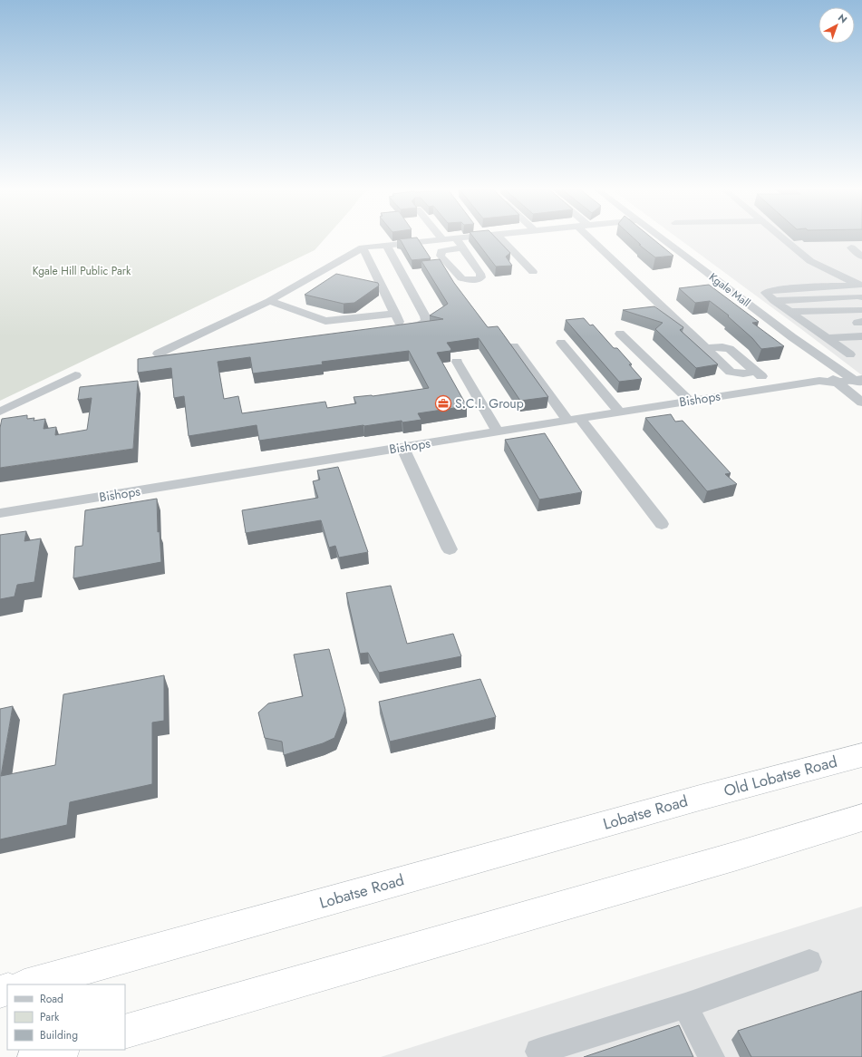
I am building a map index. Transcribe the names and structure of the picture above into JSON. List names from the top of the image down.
{
  "streets": {
    "highway": ["Old Lobatse Road", "Lobatse Road"],
    "street": ["Kgale Mall", "Bishops"]
  },
  "crossings": [
    ["Kgale Mall", "Bishops"],
    ["Old Lobatse Road", "Lobatse Road"]
  ],
  "parks": ["Kgale Hill Public Park"],
  "places": {
    "office": ["S.C.I. Group"]
  },
  "legend": ["Road", "Park", "Building"],
  "north": "top right"
}
